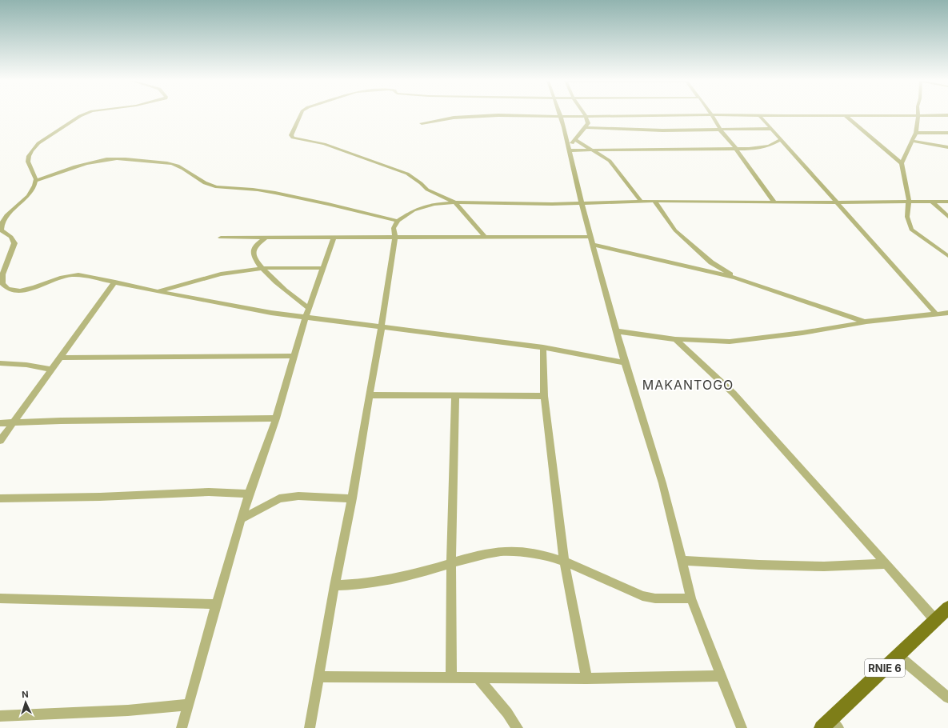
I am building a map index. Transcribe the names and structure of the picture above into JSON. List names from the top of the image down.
{
  "streets": {
    "main road": ["RNIE 6"]
  },
  "districts": ["MAKANTOGO"],
  "north": "top"
}
